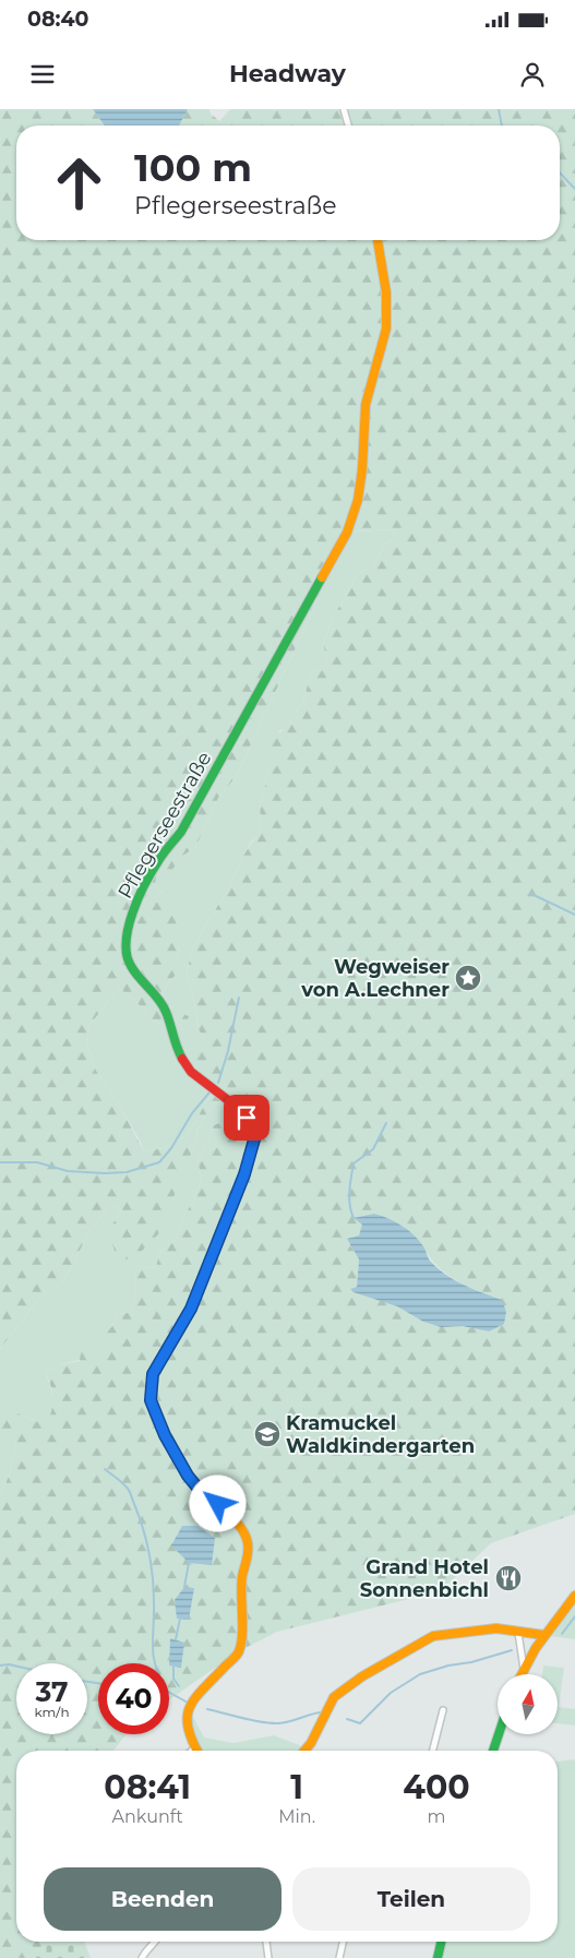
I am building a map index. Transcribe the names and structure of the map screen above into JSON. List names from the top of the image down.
{
  "streets": {
    "street": ["Pflegerseestraße"]
  },
  "places": {
    "place": ["Wegweiser von A.Lechner"],
    "school or university": ["Kramuckel Waldkindergarten"],
    "restaurant": ["Grand Hotel Sonnenbichl"]
  },
  "north": "top",
  "page": {
    "status": "08:40",
    "header": "Headway",
    "turn": ["100 m", "Pflegerseestraße"],
    "speed": "37 km/h",
    "limit": "40",
    "eta": [
      "08:41",
      "Ankunft",
      "1",
      "Min.",
      "400",
      "m"
    ],
    "buttons": ["Beenden", "Teilen"]
  }
}
